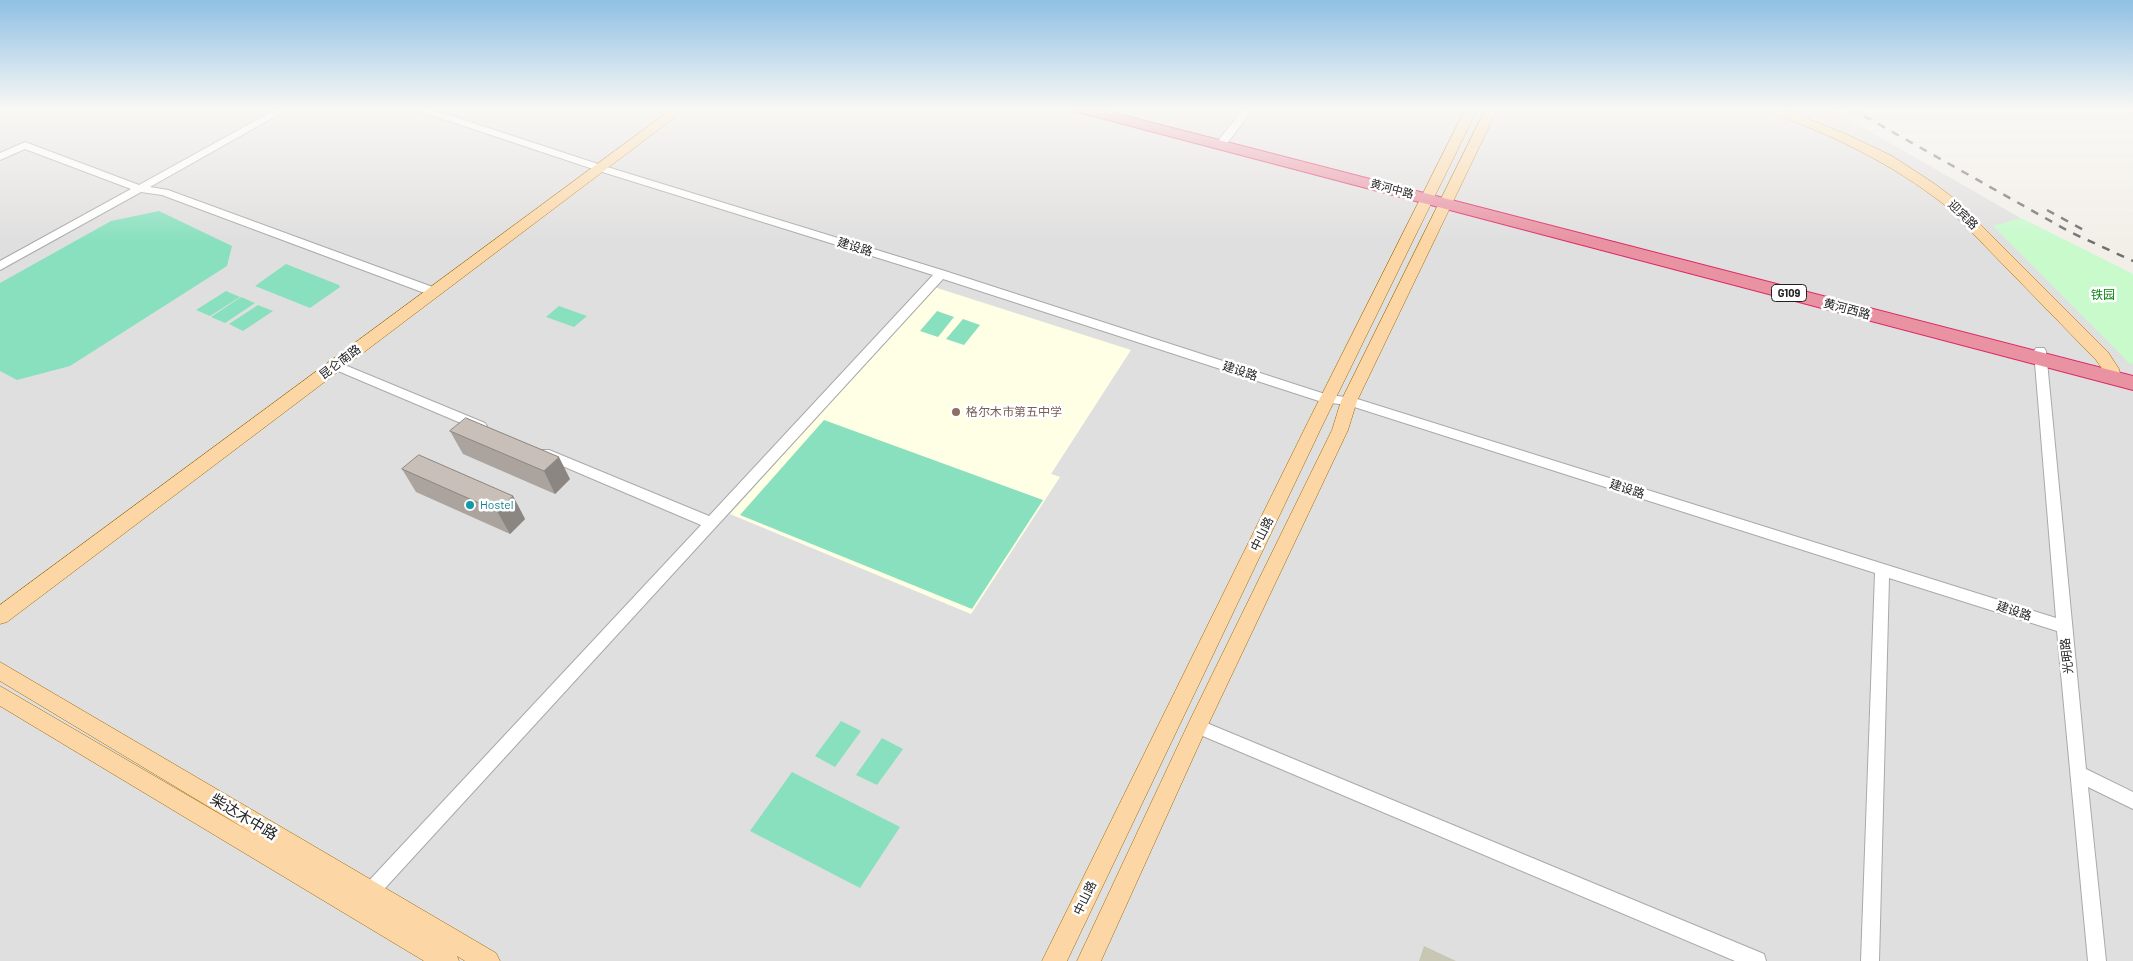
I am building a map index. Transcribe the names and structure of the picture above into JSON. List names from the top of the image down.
{
  "streets": {
    "highway": ["黄河中路", "G109", "黄河西路"],
    "main road": [
      "迎宾路",
      "昆仑南路",
      "中山路",
      "柴达木中路"
    ],
    "street": ["建设路", "光明路"]
  },
  "crossings": [
    ["黄河中路", "黄河西路"],
    ["黄河中路", "中山路"],
    ["迎宾路", "黄河西路"],
    ["建设路", "昆仑南路"],
    ["建设路", "中山路"],
    ["建设路", "光明路"],
    ["黄河西路", "中山路"],
    ["黄河西路", "光明路"]
  ],
  "parks": ["铁园"],
  "places": ["格尔木市第五中学", "Hostel"]
}
